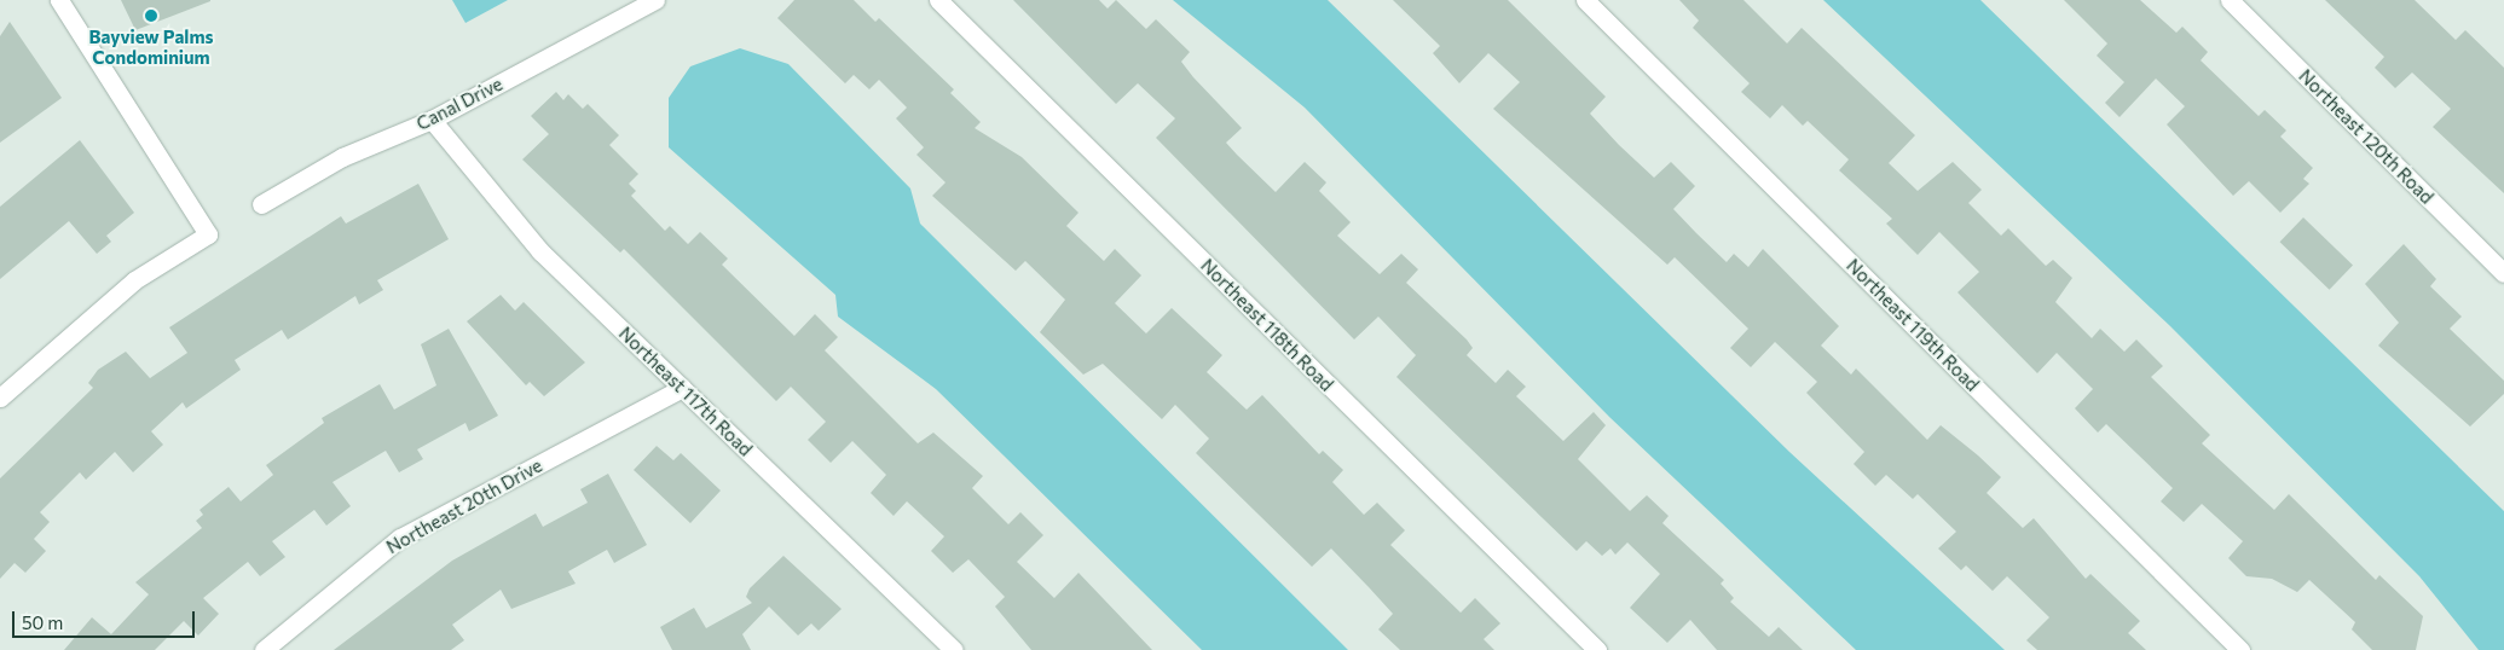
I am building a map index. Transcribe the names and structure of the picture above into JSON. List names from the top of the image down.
{
  "streets": {
    "street": [
      "Canal Drive",
      "Northeast 120th Road",
      "Northeast 118th Road",
      "Northeast 119th Road",
      "Northeast 117th Road",
      "Northeast 20th Drive"
    ]
  },
  "crossings": [
    ["Canal Drive", "Northeast 117th Road"],
    ["Northeast 117th Road", "Northeast 20th Drive"]
  ],
  "places": ["Bayview Palms Condominium"],
  "scale_bar": "50 m"
}
